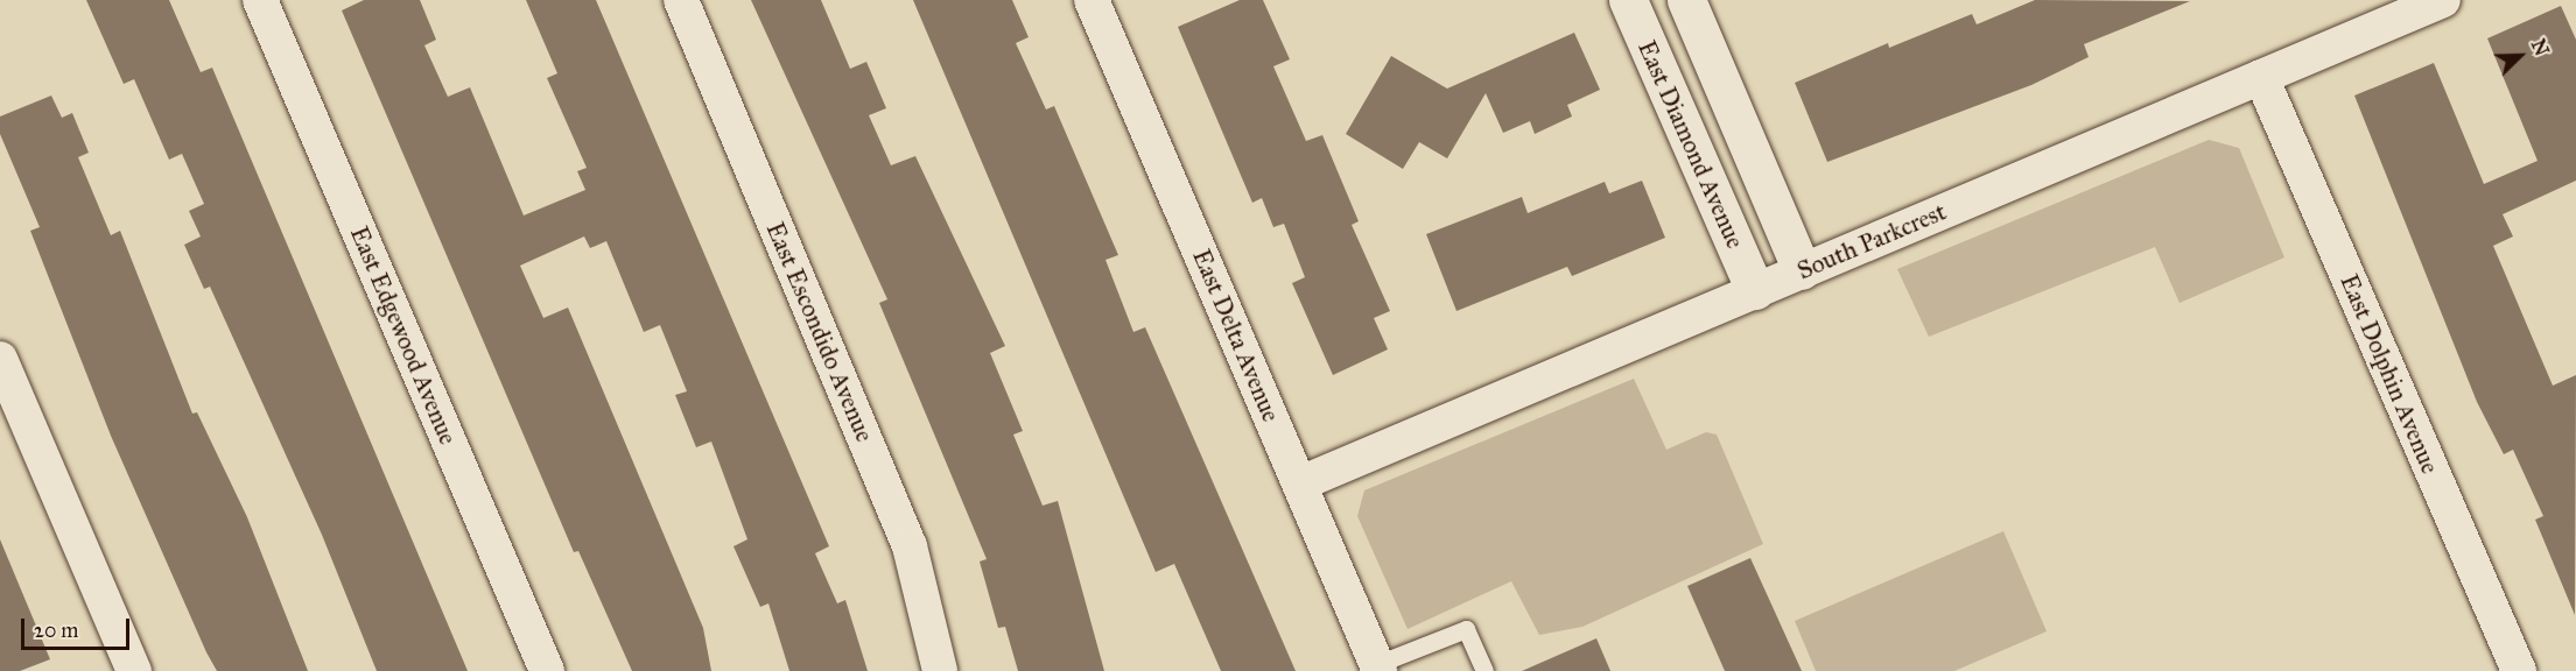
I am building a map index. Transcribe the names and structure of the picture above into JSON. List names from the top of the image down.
{
  "streets": {
    "street": [
      "East Diamond Avenue",
      "South Parkcrest",
      "East Escondido Avenue",
      "East Edgewood Avenue",
      "East Delta Avenue",
      "East Dolphin Avenue"
    ]
  },
  "crossings": [
    ["East Diamond Avenue", "South Parkcrest"],
    ["South Parkcrest", "East Delta Avenue"],
    ["South Parkcrest", "East Dolphin Avenue"]
  ],
  "scale_bar": "20 m",
  "north": "top right"
}
